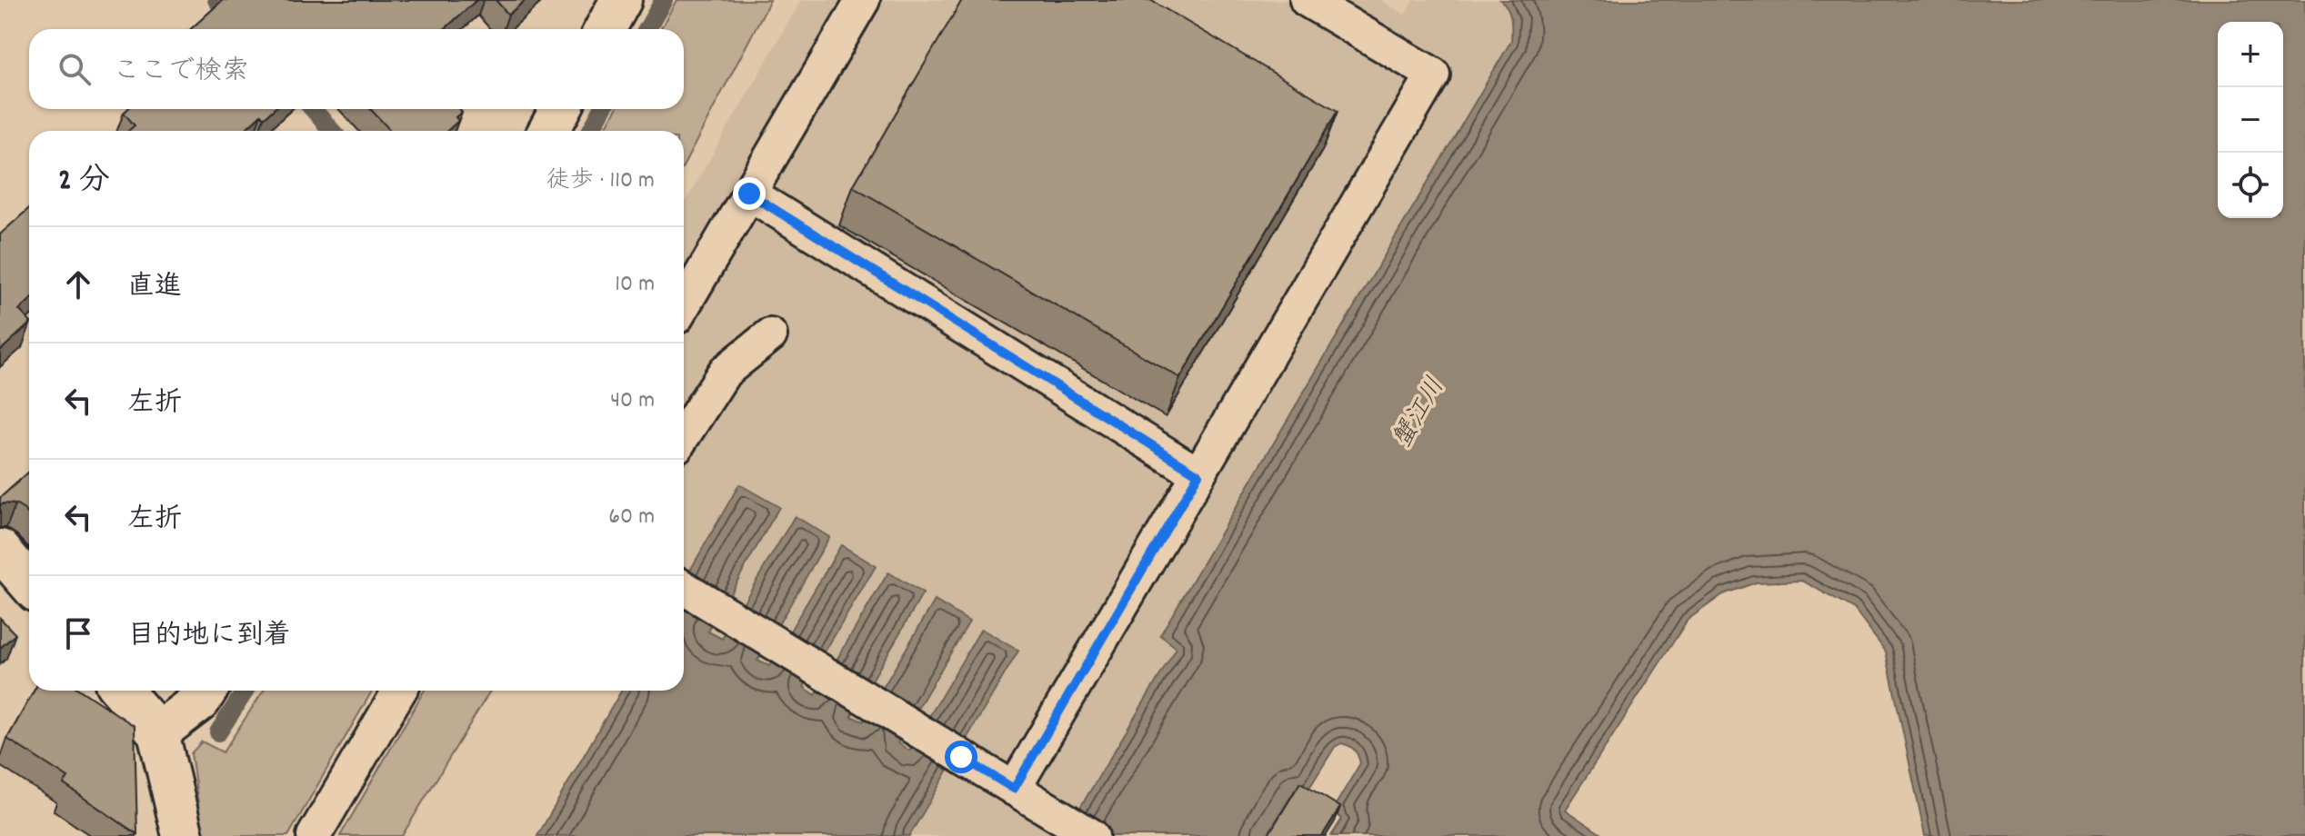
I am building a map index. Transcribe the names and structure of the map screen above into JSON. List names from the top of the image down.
{
  "water": ["蟹江川"],
  "page": {
    "map_buttons": ["+", "−"],
    "search": "ここで検索",
    "heading": ["2 分", "徒歩 · 110 m"],
    "list": [
      ["直進", "10 m"],
      ["左折", "40 m"],
      ["左折", "60 m"],
      "目的地に到着"
    ]
  }
}
